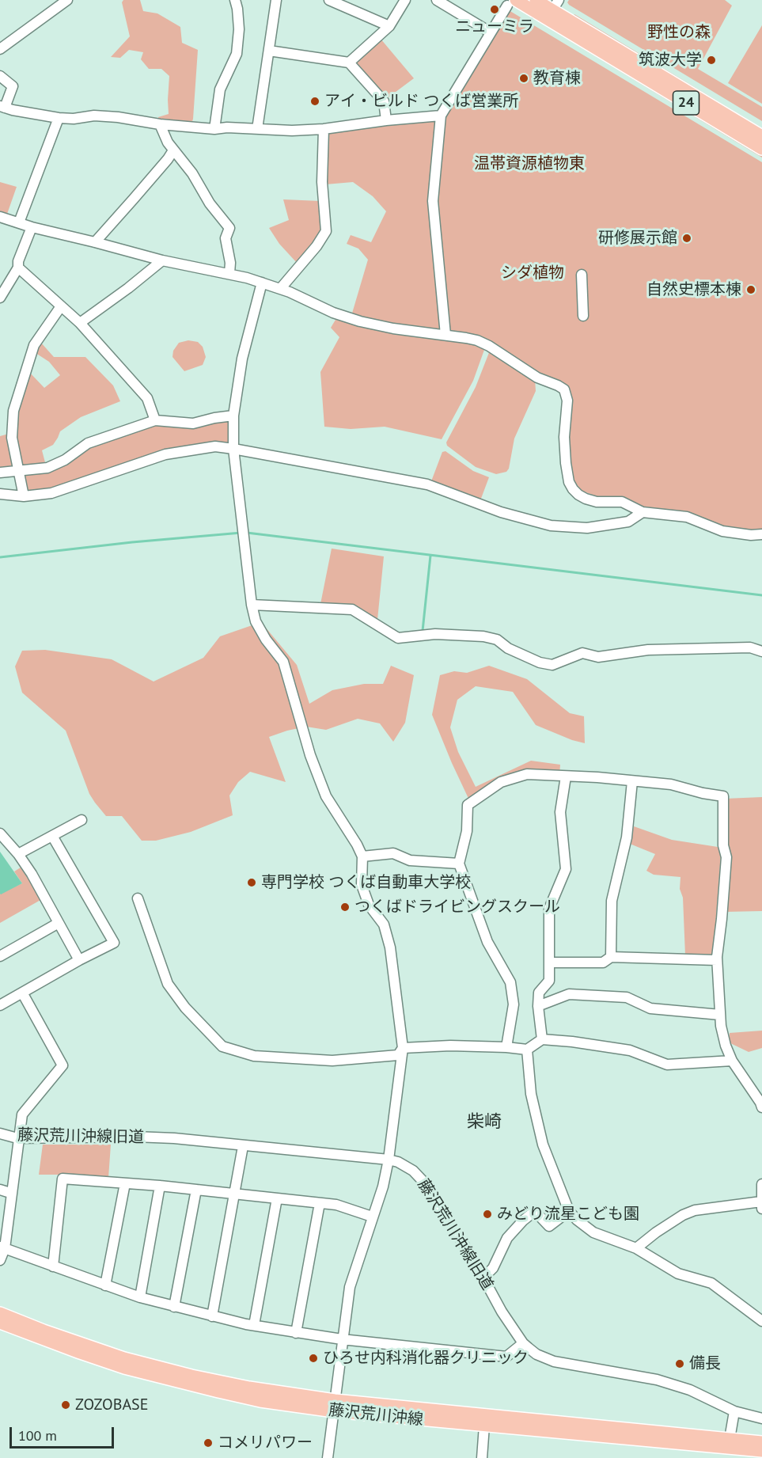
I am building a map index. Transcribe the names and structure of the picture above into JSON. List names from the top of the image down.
{
  "streets": {
    "main road": ["24", "藤沢荒川沖線"],
    "street": ["藤沢荒川沖線旧道"]
  },
  "districts": ["柴崎"],
  "parks": ["野性の森", "温帯資源植物東", "シダ植物"],
  "places": [
    "ニューミラ",
    "筑波大学",
    "教育棟",
    "アイ・ビルド つくば営業所",
    "研修展示館",
    "自然史標本棟",
    "専門学校 つくば自動車大学校",
    "つくばドライビングスクール",
    "みどり流星こども園",
    "ひろせ内科消化器クリニック",
    "備長",
    "ZOZOBASE",
    "コメリパワー"
  ],
  "scale_bar": "100 m"
}
